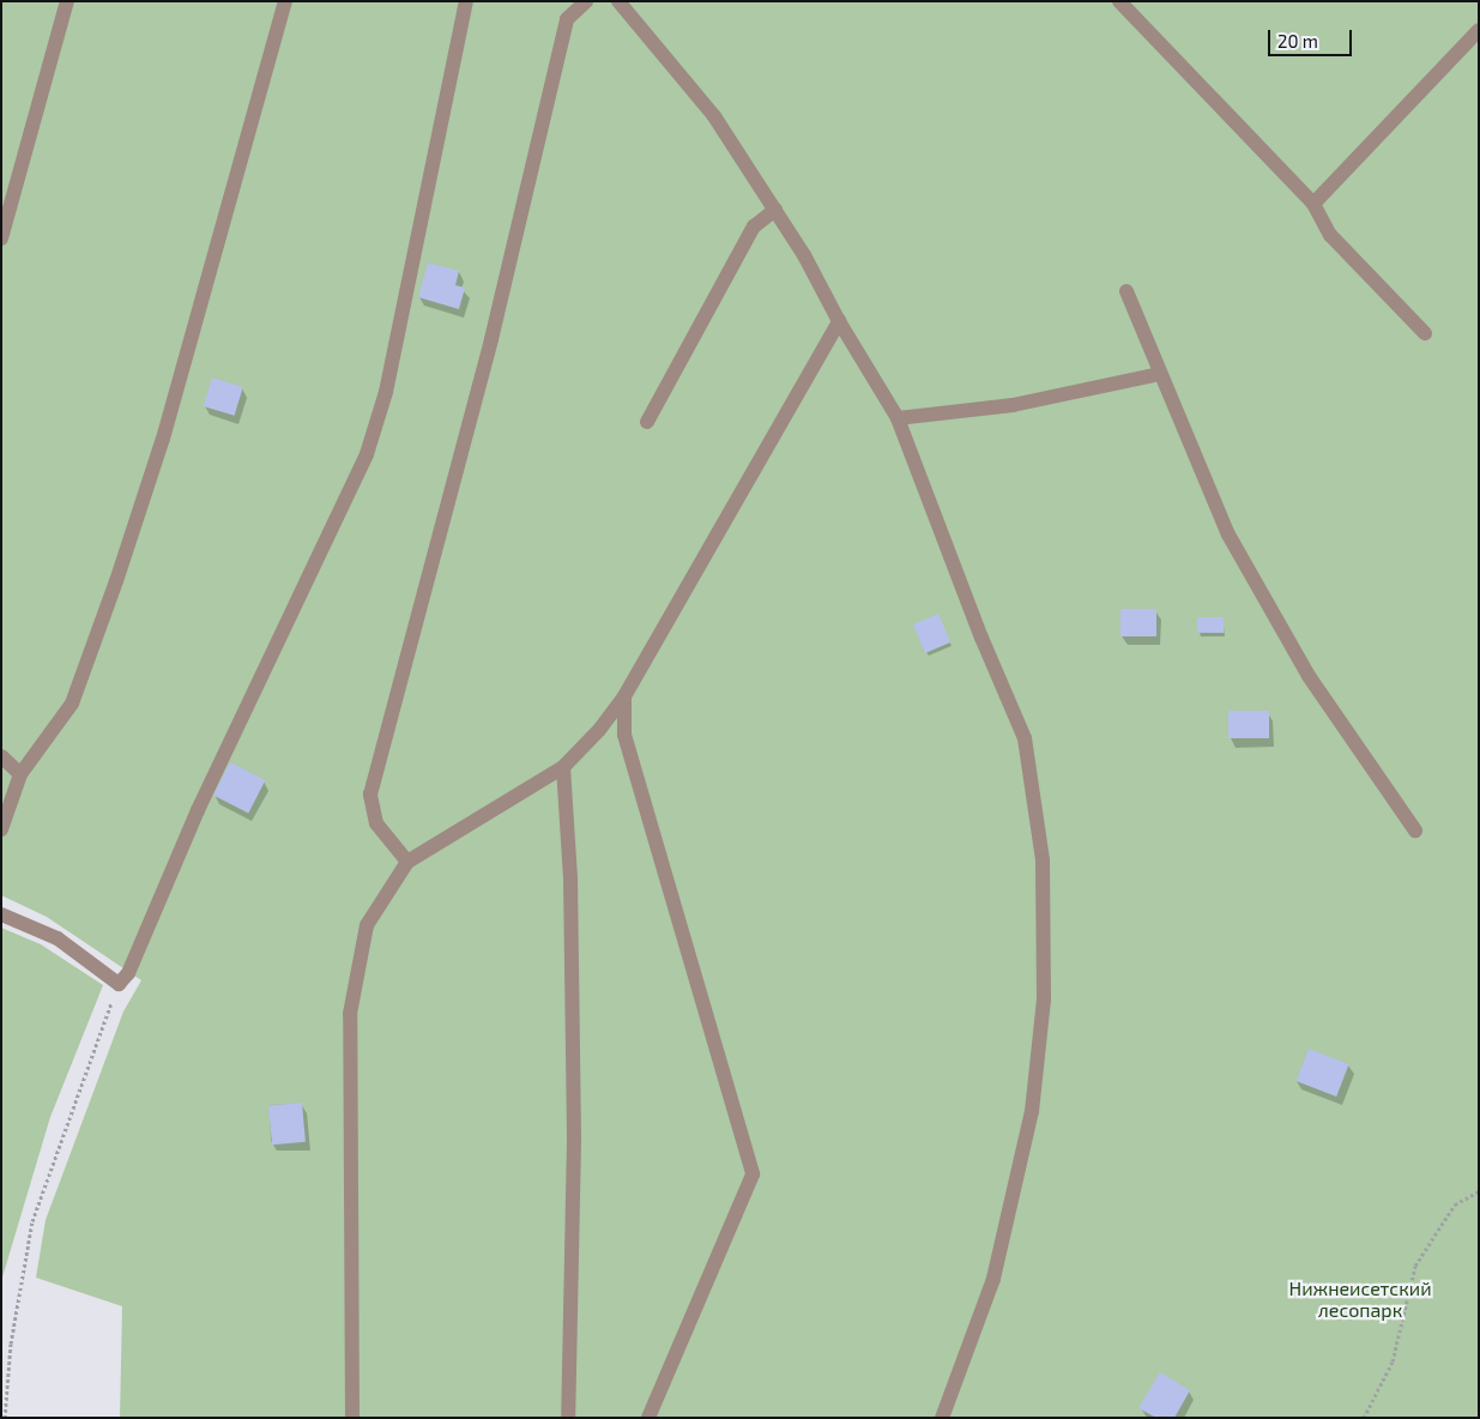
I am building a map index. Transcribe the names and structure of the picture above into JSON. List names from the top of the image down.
{
  "parks": ["Нижнеисетский лесопарк"],
  "scale_bar": "20 m"
}
